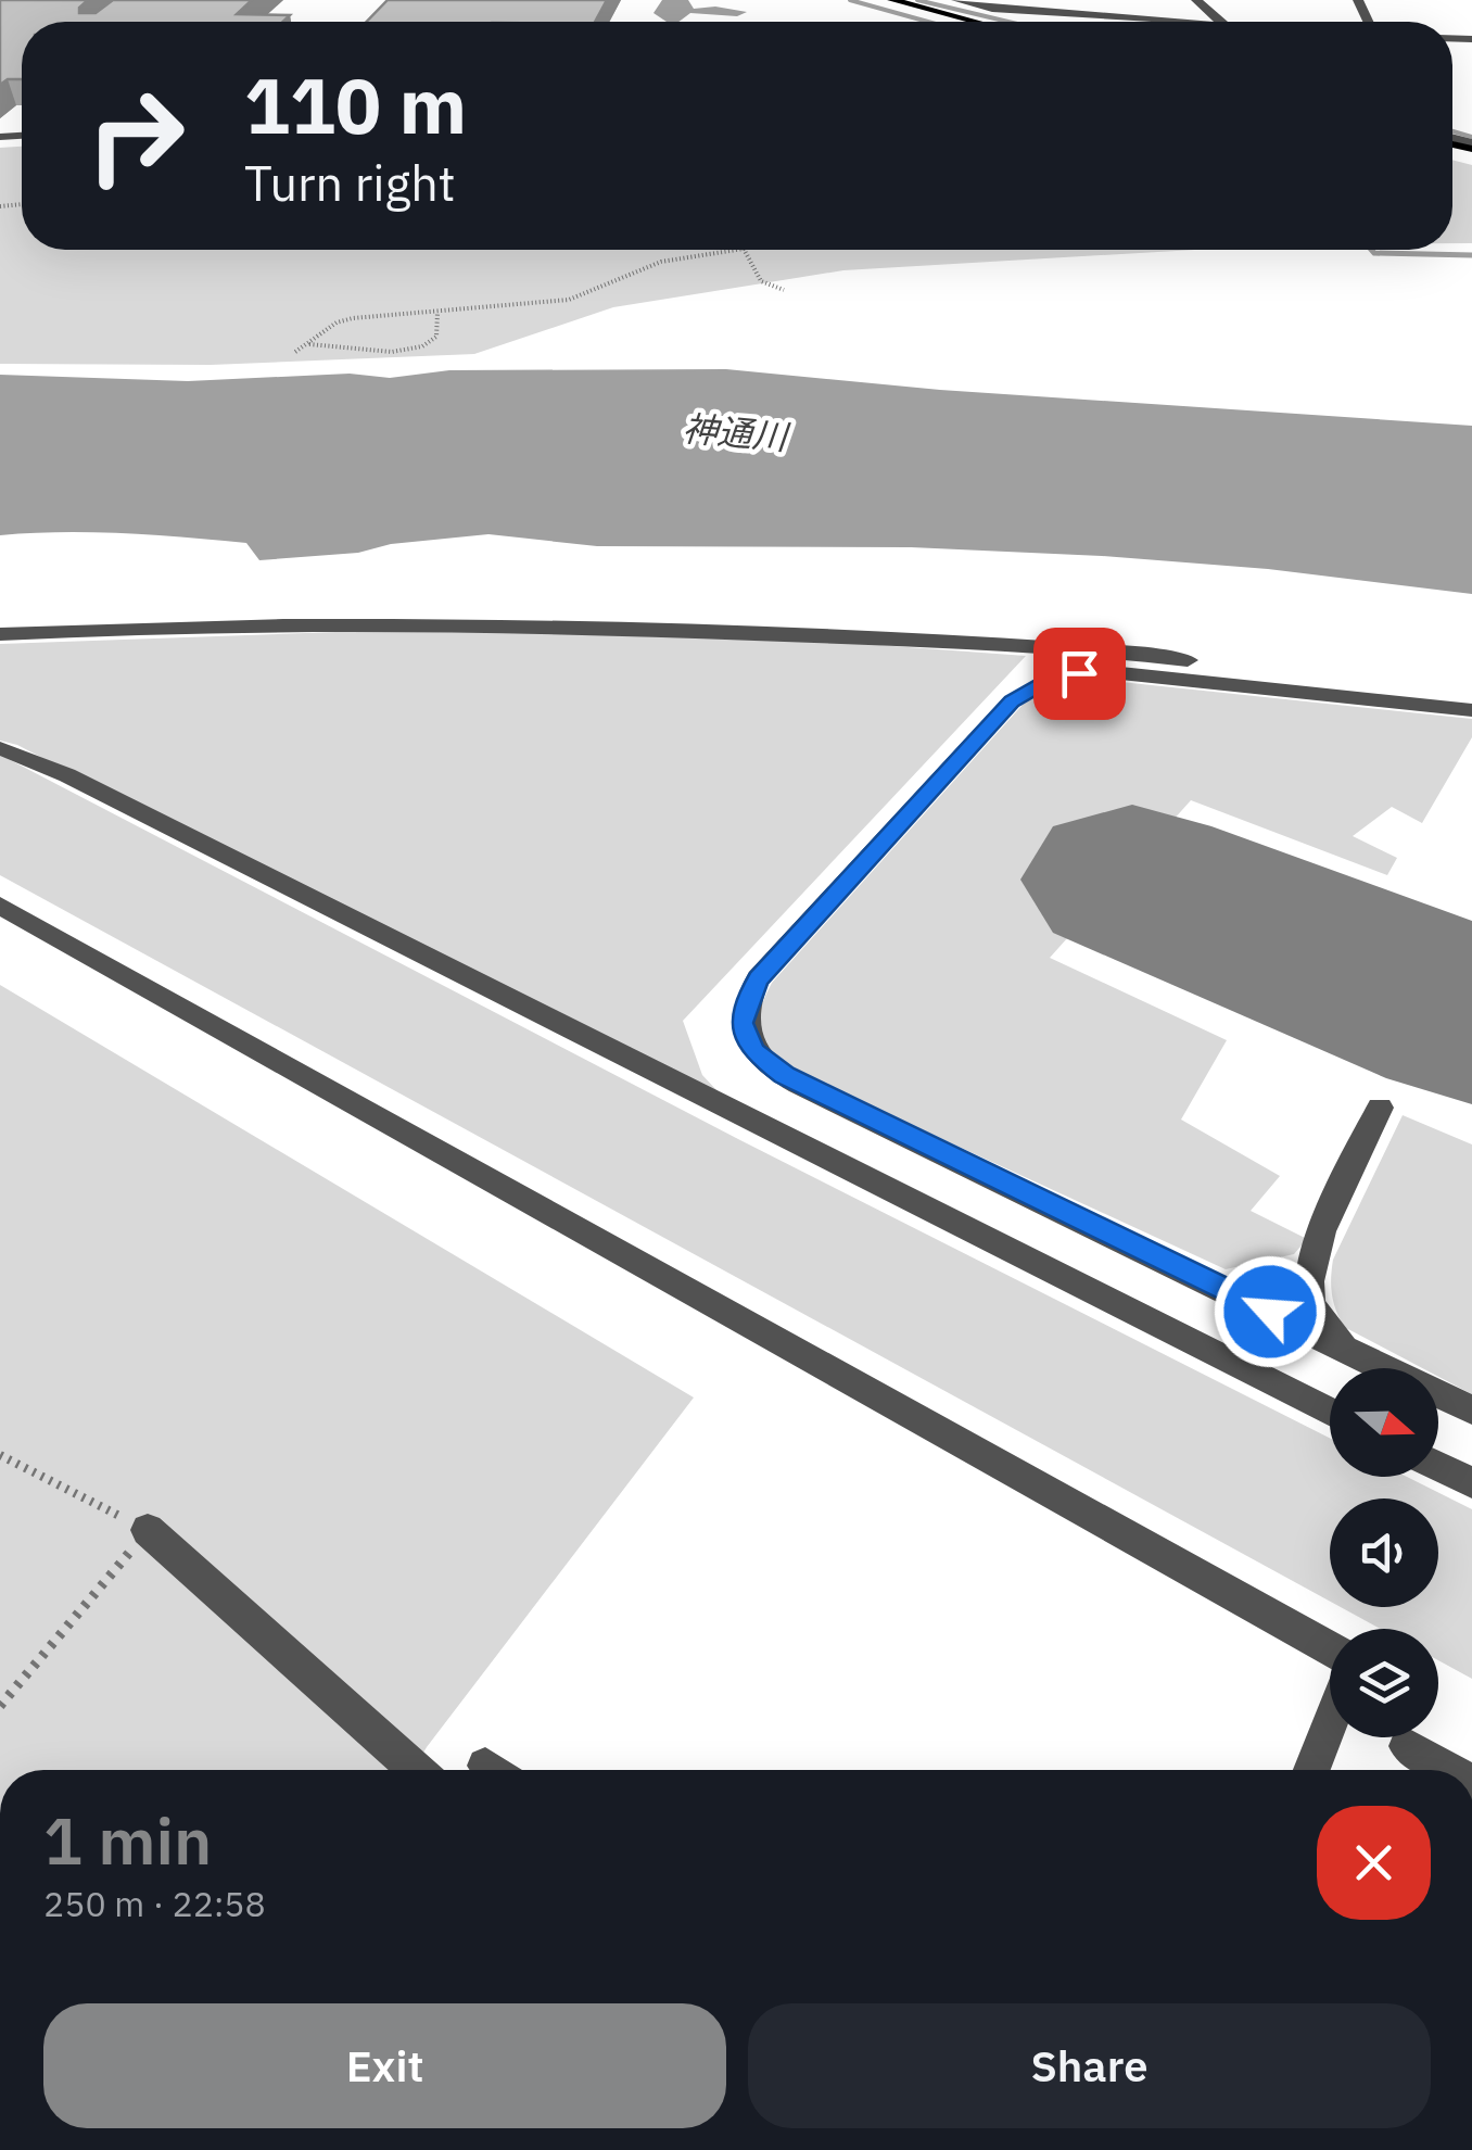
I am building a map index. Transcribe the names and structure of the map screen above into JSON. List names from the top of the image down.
{
  "water": ["神通川"],
  "north": "right",
  "page": {
    "turn": ["110 m", "Turn right"],
    "heading": ["1 min", "250 m · 22:58"],
    "buttons": ["Exit", "Share"]
  }
}
